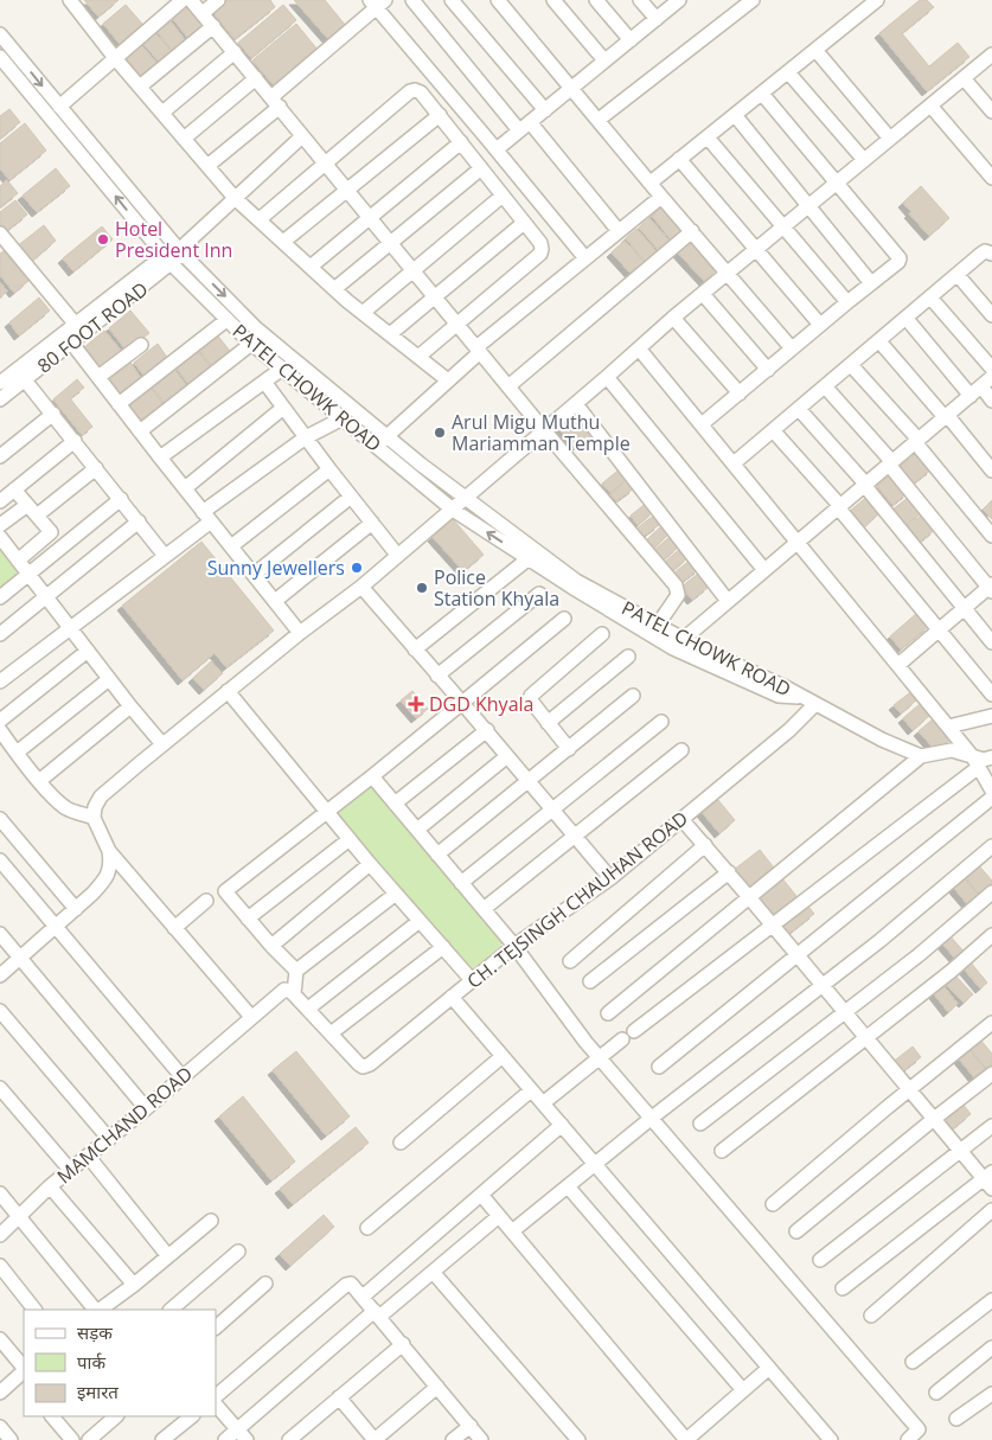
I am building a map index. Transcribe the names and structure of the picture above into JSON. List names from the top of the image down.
{
  "streets": {
    "street": [
      "80 FOOT ROAD",
      "PATEL CHOWK ROAD",
      "CH. TEJSINGH CHAUHAN ROAD",
      "MAMCHAND ROAD"
    ]
  },
  "crossings": [
    ["80 FOOT ROAD", "PATEL CHOWK ROAD"]
  ],
  "places": {
    "other": [
      "Hotel President Inn",
      "Arul Migu Muthu Mariamman Temple",
      "Sunny Jewellers",
      "Police Station Khyala"
    ],
    "health": ["DGD Khyala"]
  },
  "legend": ["सड़क", "पार्क", "इमारत"]
}
